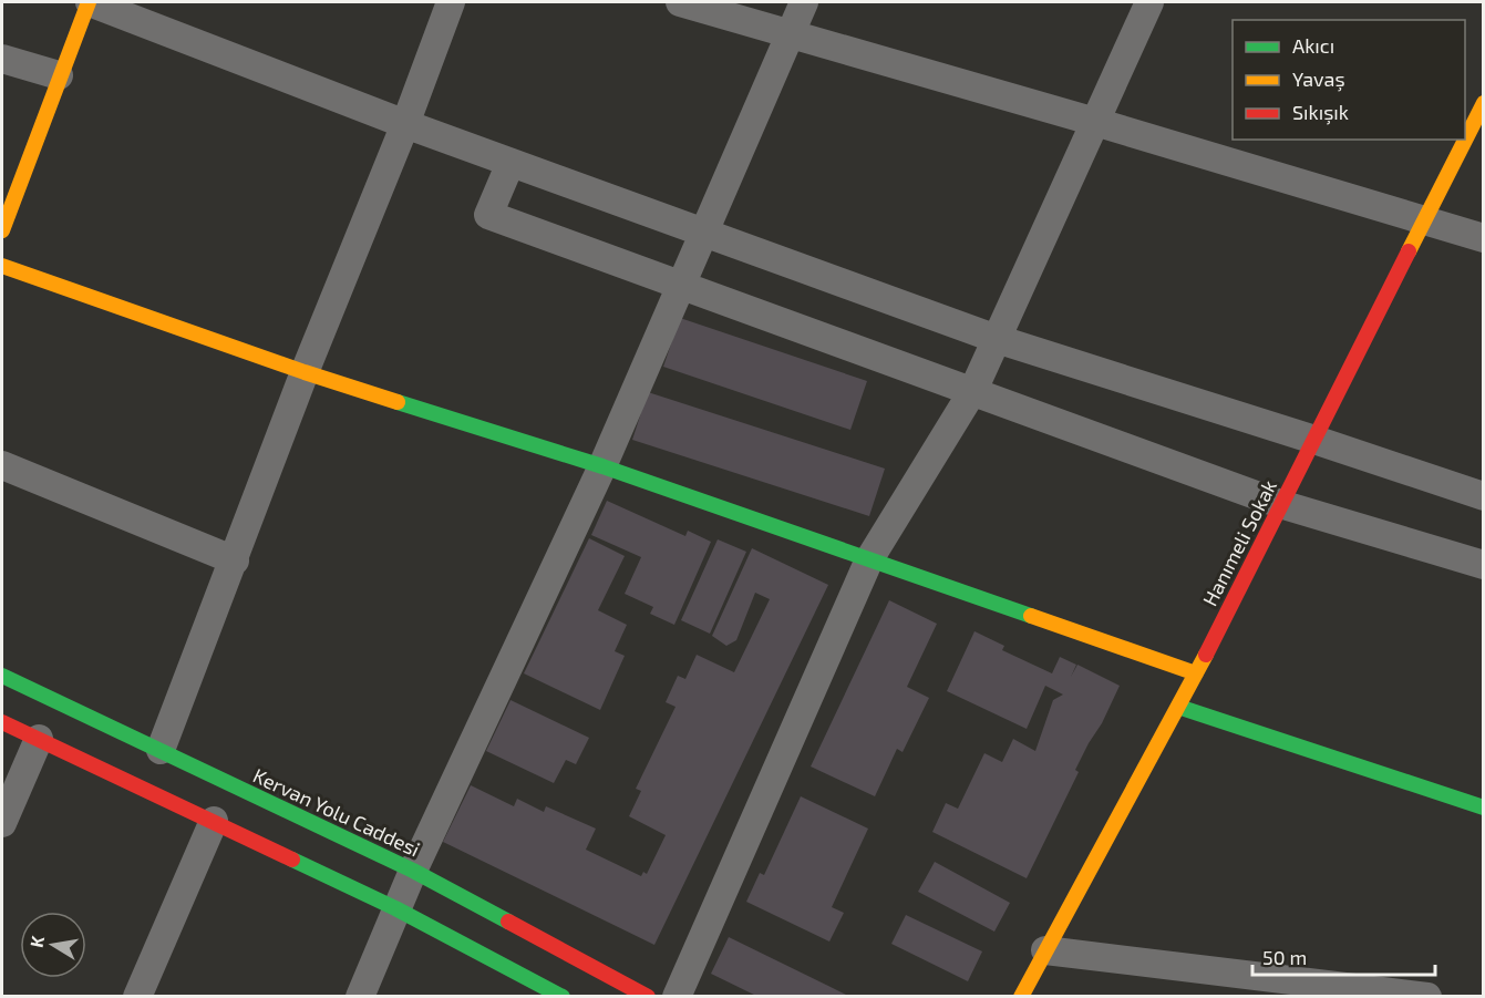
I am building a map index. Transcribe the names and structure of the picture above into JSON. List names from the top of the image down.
{
  "streets": {
    "street": ["Hanımeli Sokak", "Kervan Yolu Caddesi"]
  },
  "legend": ["Akıcı", "Yavaş", "Sıkışık"],
  "scale_bar": "50 m",
  "north": "left"
}
